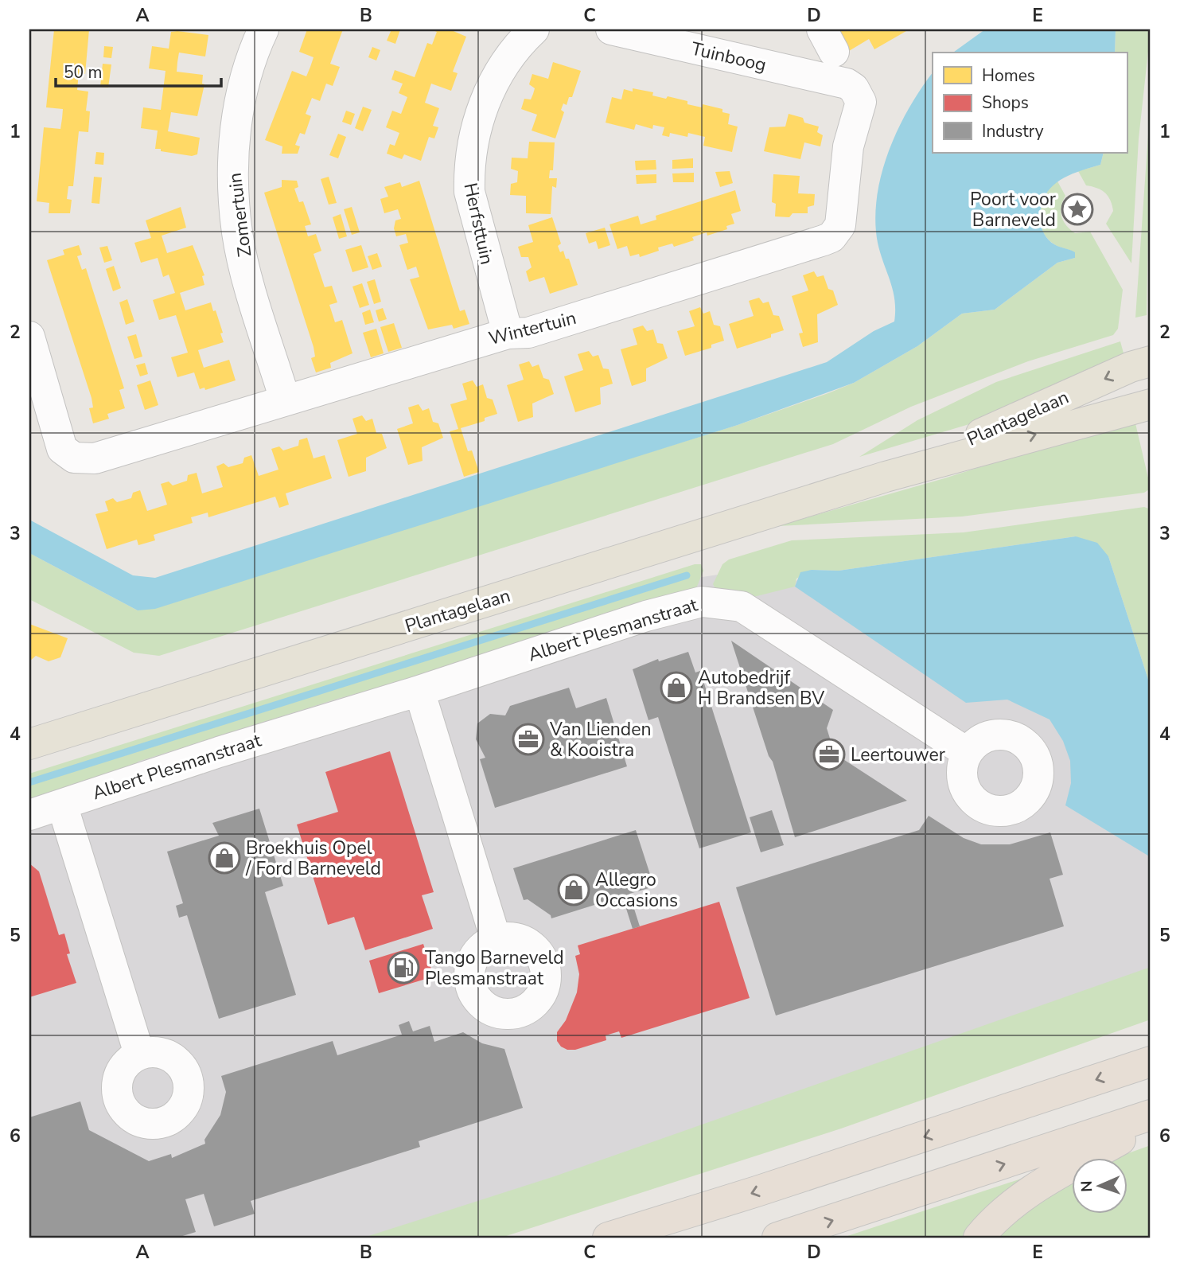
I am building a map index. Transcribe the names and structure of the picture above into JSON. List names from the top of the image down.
{
  "streets": {
    "main road": ["Plantagelaan"],
    "street": [
      "Tuinboog",
      "Zomertuin",
      "Herfsttuin",
      "Wintertuin",
      "Albert Plesmanstraat"
    ]
  },
  "crossings": [
    ["Tuinboog", "Wintertuin"],
    ["Zomertuin", "Wintertuin"],
    ["Herfsttuin", "Wintertuin"]
  ],
  "places": {
    "place": ["Poort voor Barneveld"],
    "shop": ["Autobedrijf H Brandsen BV", "Broekhuis Opel / Ford Barneveld", "Allegro Occasions"],
    "office": ["Van Lienden & Kooistra", "Leertouwer"],
    "fuel station": ["Tango Barneveld Plesmanstraat"]
  },
  "legend": ["Homes", "Shops", "Industry"],
  "scale_bar": "50 m",
  "north": "left",
  "grid": {
    "columns": [
      "A",
      "B",
      "C",
      "D",
      "E"
    ],
    "rows": [
      "1",
      "2",
      "3",
      "4",
      "5",
      "6"
    ]
  }
}
